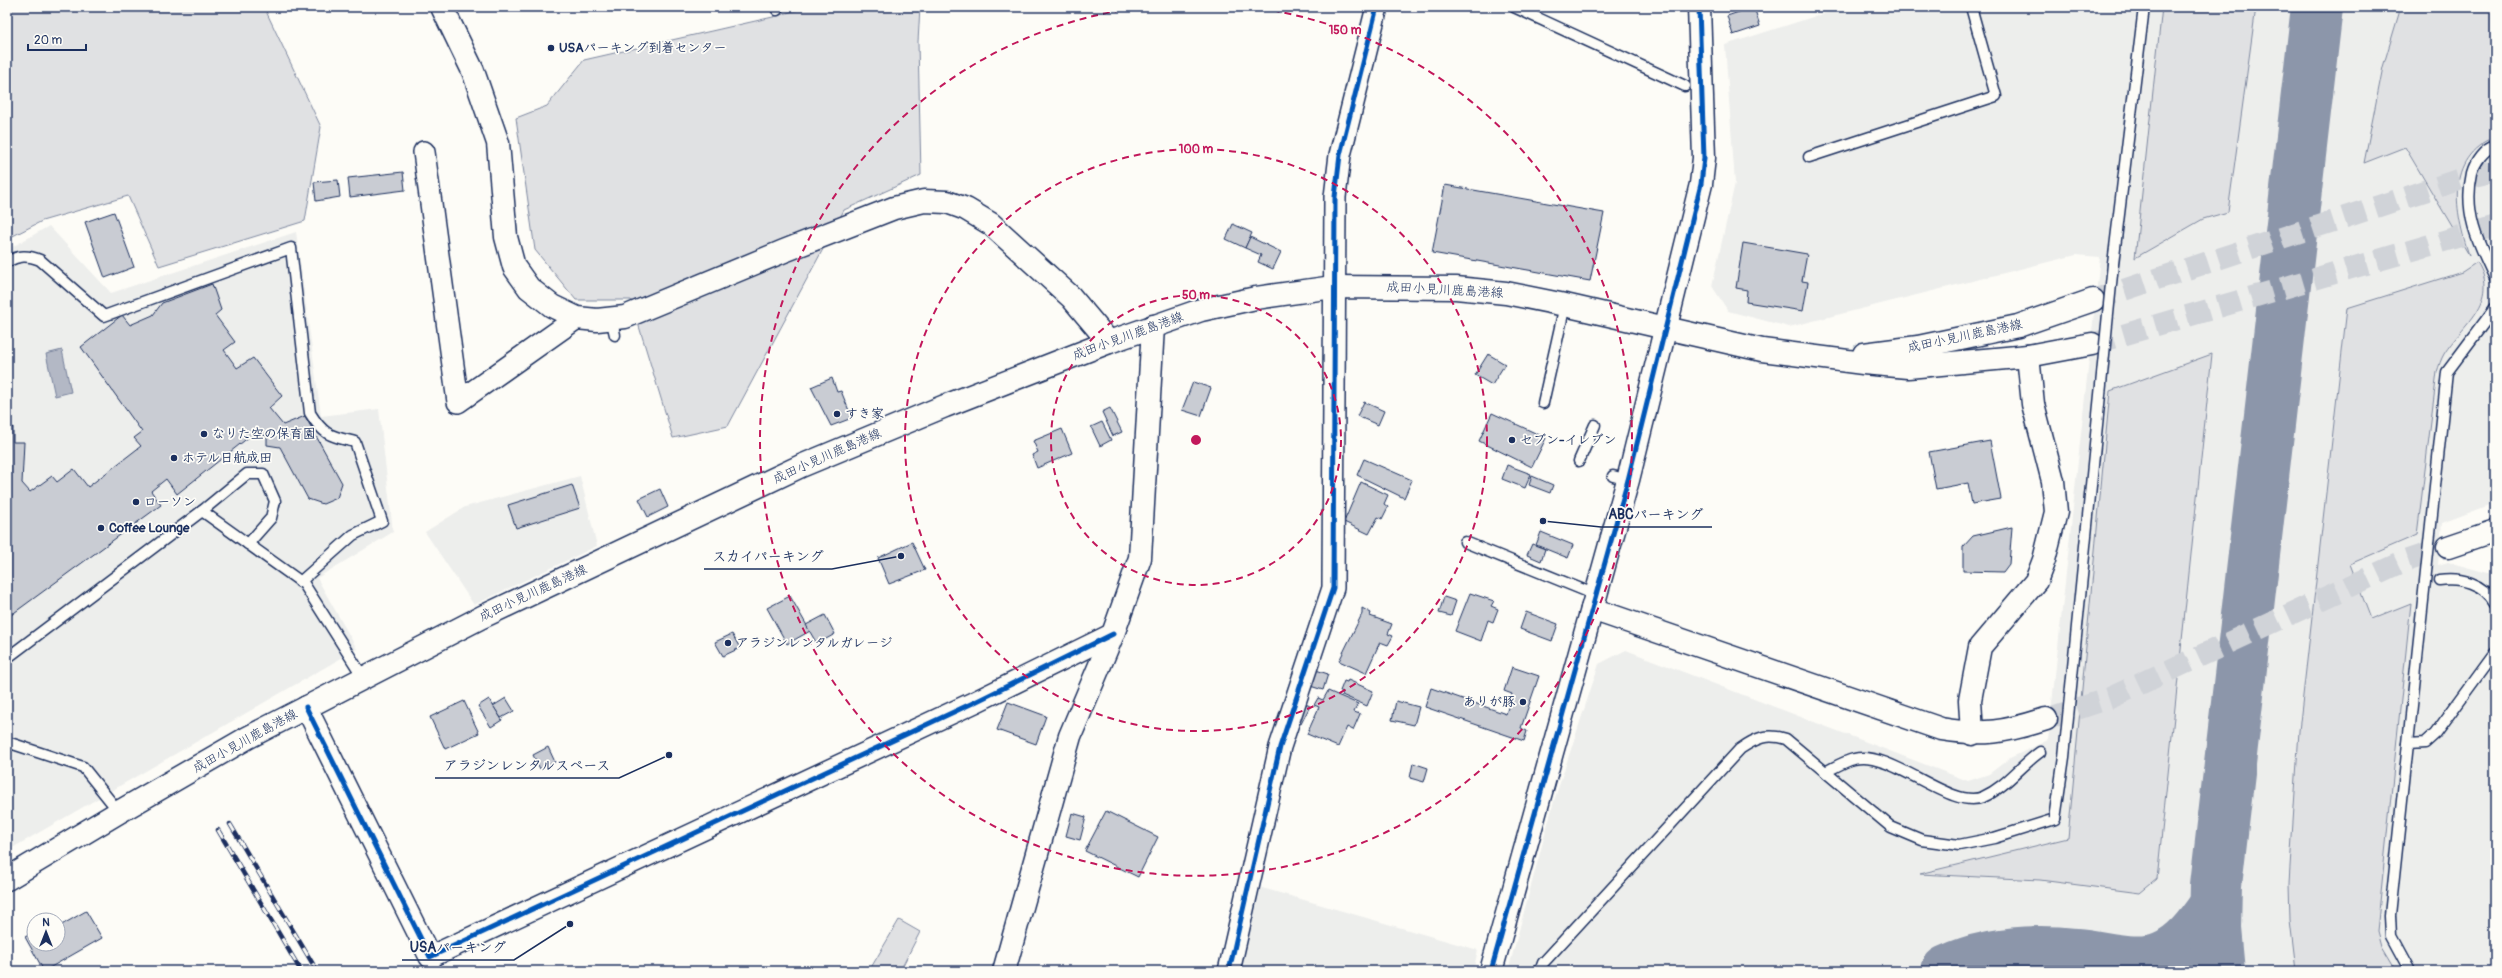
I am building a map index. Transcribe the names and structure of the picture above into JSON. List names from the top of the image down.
{
  "streets": {
    "street": ["成田小見川鹿島港線"]
  },
  "places": [
    "USAパーキング到着センター",
    "すき家",
    "なりた空の保育園",
    "セブン-イレブン",
    "ホテル日航成田",
    "ローソン",
    "ABCパーキング",
    "Coffee Lounge",
    "スカイパーキング",
    "アラジンレンタルガレージ",
    "ありが豚",
    "アラジンレンタルスペース",
    "USAパーキング"
  ],
  "scale_bar": "20 m",
  "north": "top",
  "rings": ["150 m", "100 m", "50 m"]
}
